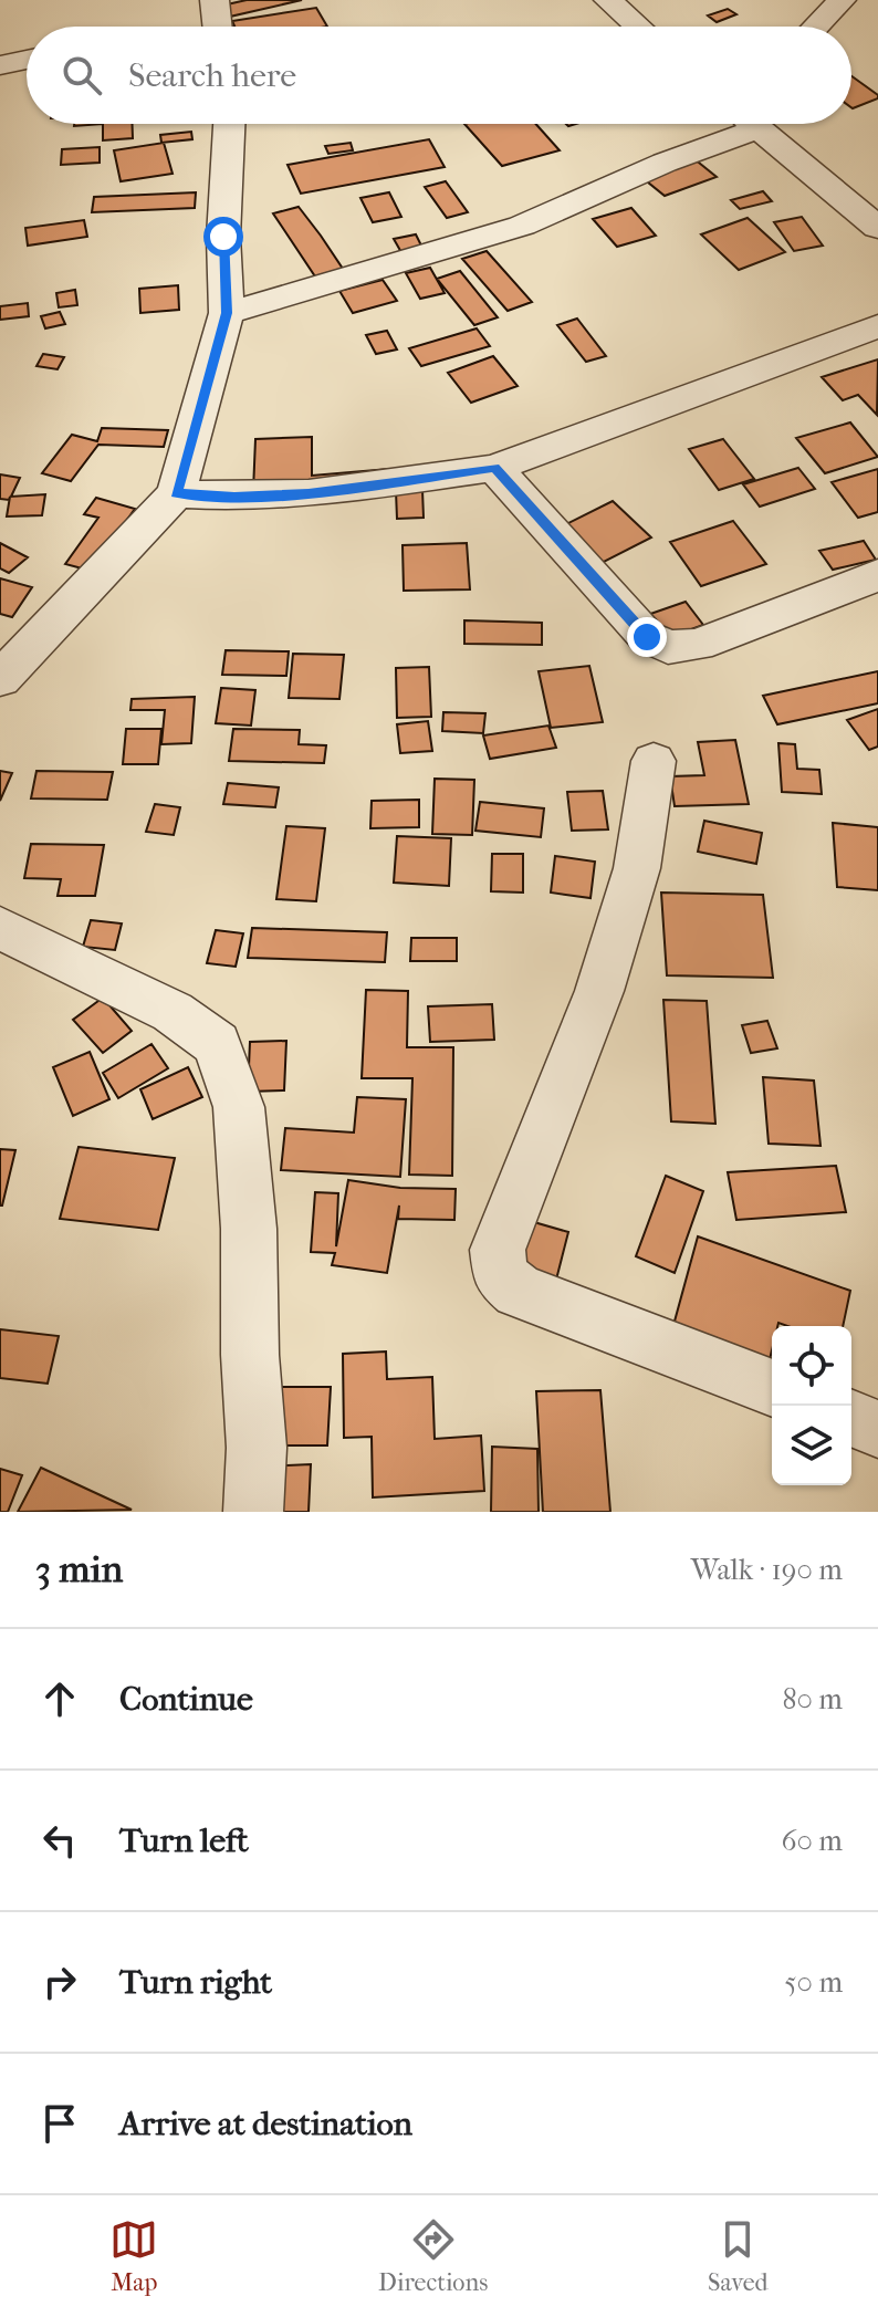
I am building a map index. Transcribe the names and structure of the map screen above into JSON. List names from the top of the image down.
{
  "page": {
    "search": "Search here",
    "heading": ["3 min", "Walk · 190 m"],
    "list": [
      ["Continue", "80 m"],
      ["Turn left", "60 m"],
      ["Turn right", "50 m"],
      "Arrive at destination"
    ],
    "nav": ["Map", "Directions", "Saved"]
  }
}
